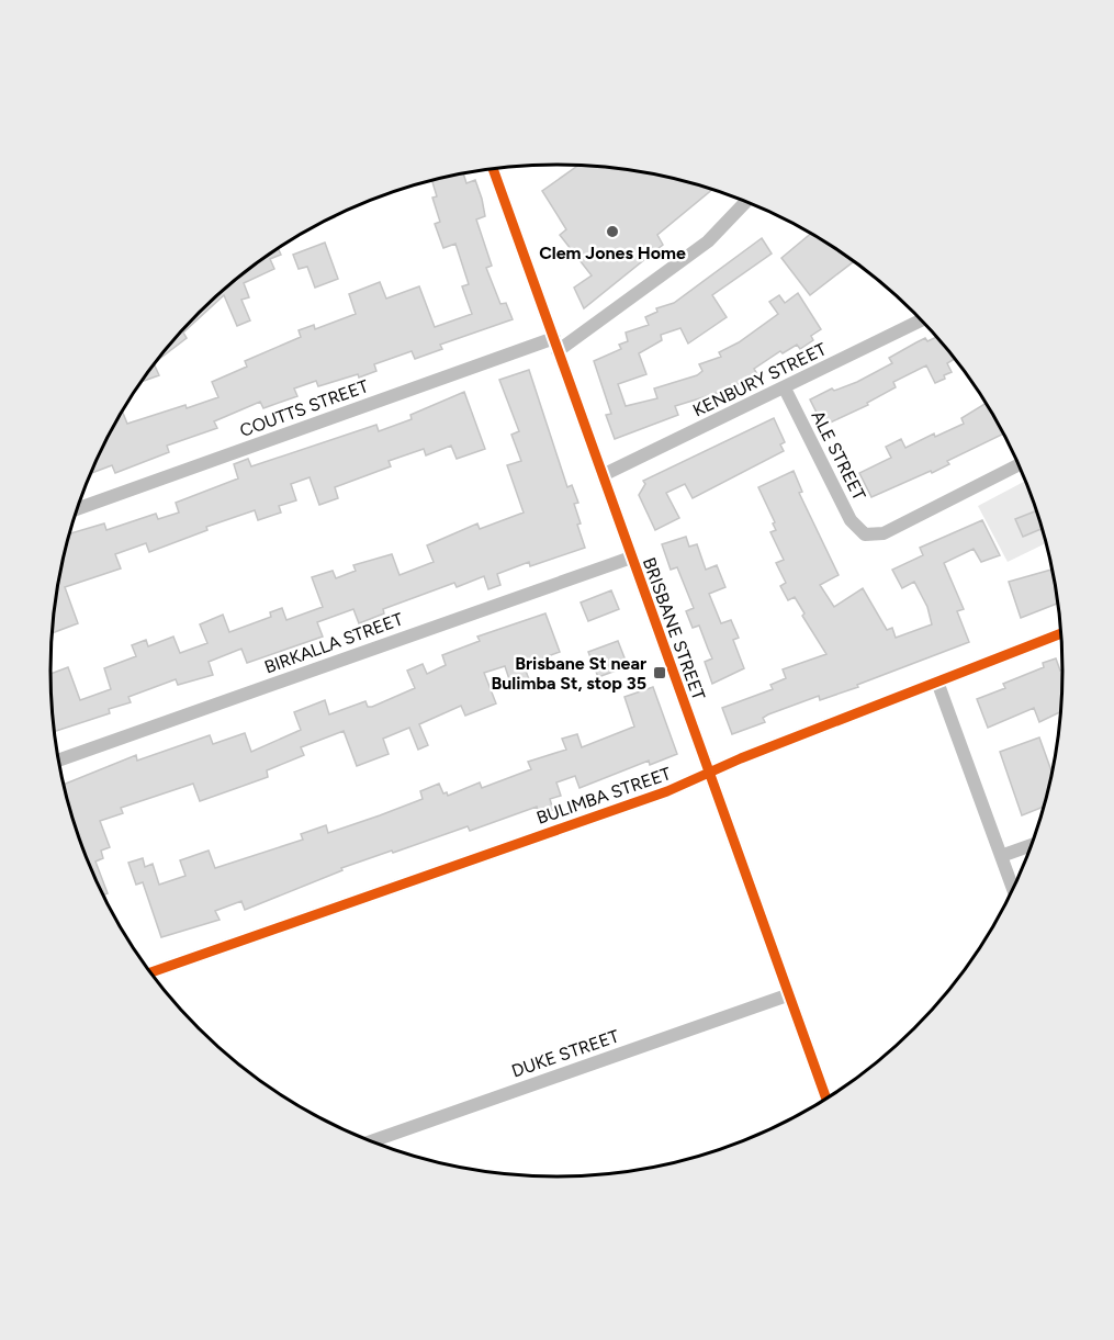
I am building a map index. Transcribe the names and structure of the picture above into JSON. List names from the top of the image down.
{
  "streets": {
    "street": [
      "KENBURY STREET",
      "COUTTS STREET",
      "ALE STREET",
      "BRISBANE STREET",
      "BIRKALLA STREET",
      "BULIMBA STREET",
      "DUKE STREET"
    ]
  },
  "crossings": [
    ["KENBURY STREET", "ALE STREET"],
    ["KENBURY STREET", "BRISBANE STREET"],
    ["COUTTS STREET", "BRISBANE STREET"],
    ["BRISBANE STREET", "BIRKALLA STREET"],
    ["BRISBANE STREET", "BULIMBA STREET"],
    ["BRISBANE STREET", "DUKE STREET"]
  ],
  "places": {
    "other": ["Clem Jones Home"],
    "transit": ["Brisbane St near Bulimba St, stop 35"]
  }
}
